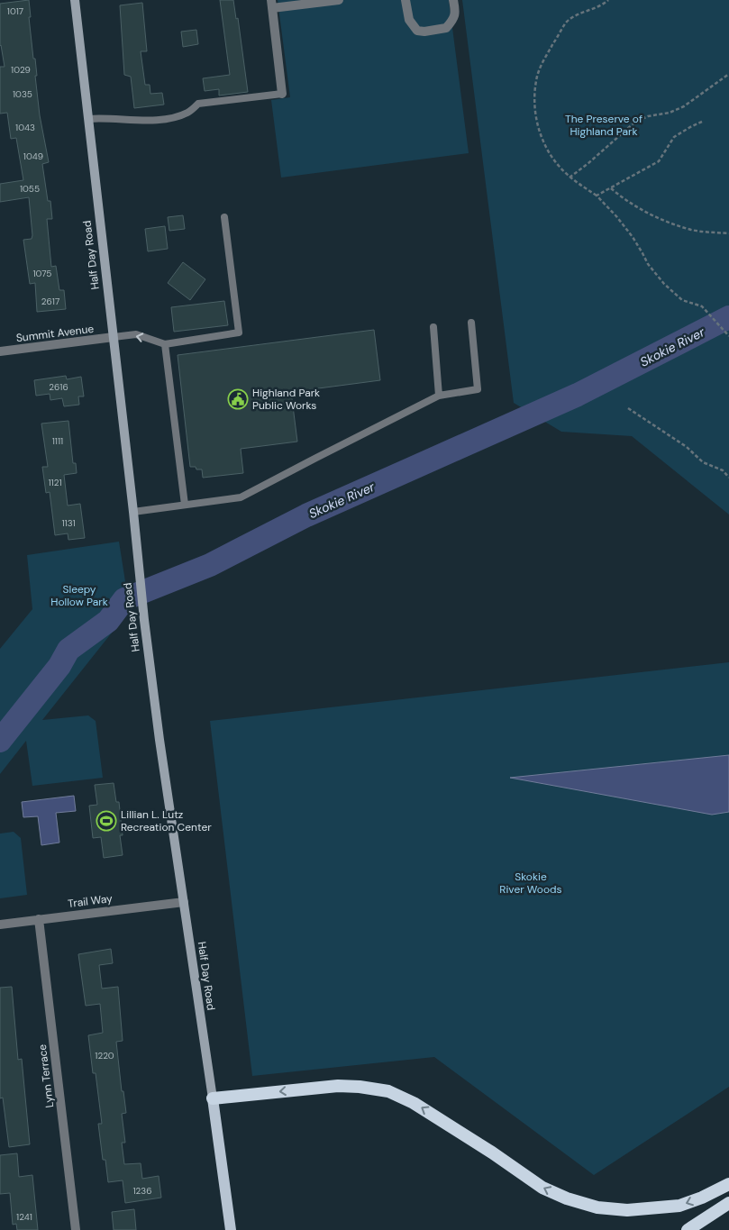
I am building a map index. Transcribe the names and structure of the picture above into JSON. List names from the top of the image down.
{
  "streets": {
    "main road": ["Half Day Road"],
    "street": ["Summit Avenue", "Trail Way", "Lynn Terrace"]
  },
  "crossings": [
    ["Half Day Road", "Summit Avenue"],
    ["Half Day Road", "Trail Way"],
    ["Trail Way", "Lynn Terrace"]
  ],
  "water": ["Skokie River"],
  "parks": ["The Preserve of Highland Park", "Sleepy Hollow Park", "Skokie River Woods"],
  "places": {
    "public building": ["Highland Park Public Works"],
    "sports": ["Lillian L. Lutz Recreation Center"]
  },
  "house_numbers": [
    "1017",
    "1029",
    "1035",
    "1043",
    "1049",
    "1055",
    "1075",
    "2617",
    "2616",
    "1111",
    "1121",
    "1131",
    "1220",
    "1236",
    "1241"
  ]
}
